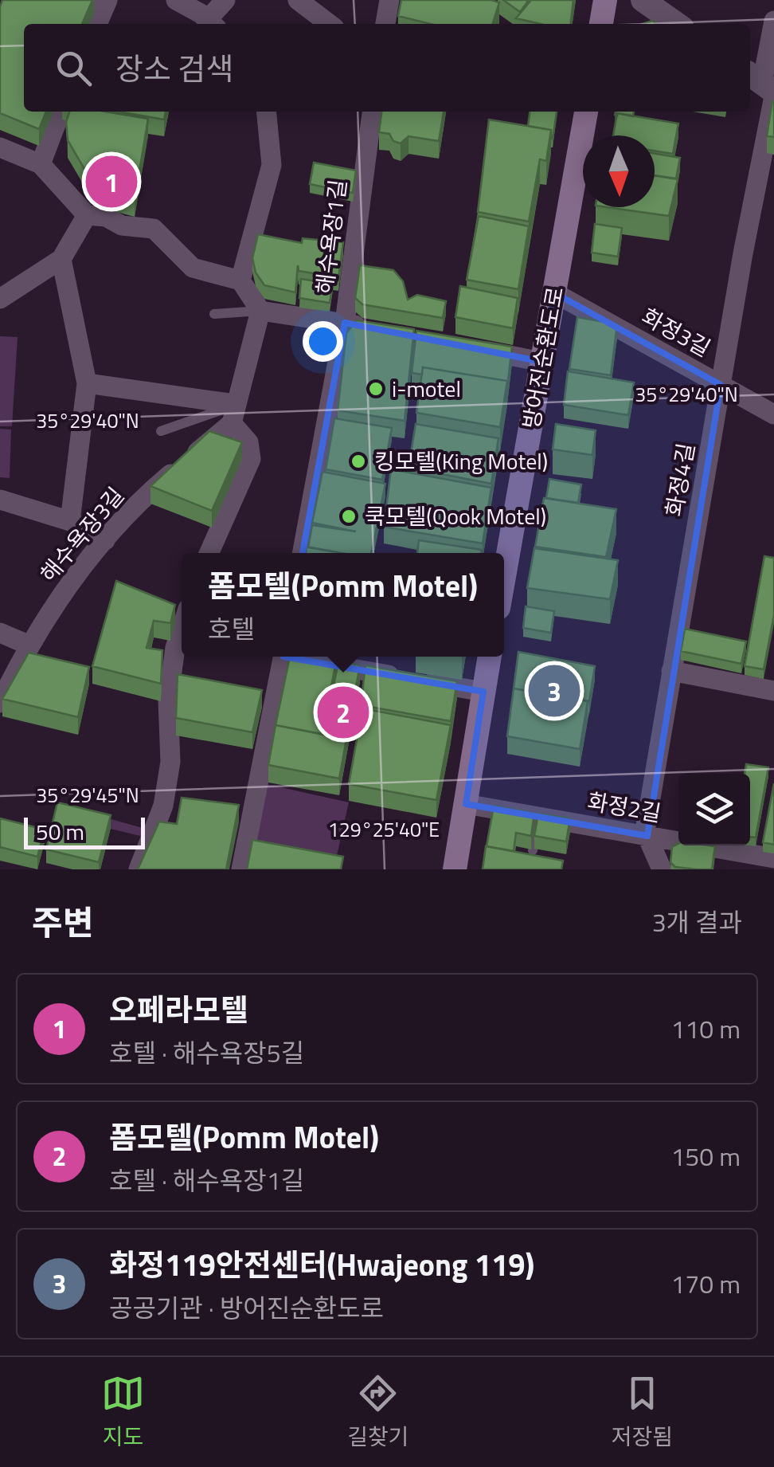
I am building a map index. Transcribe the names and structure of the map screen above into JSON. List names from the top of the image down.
{
  "streets": {
    "main road": ["방어진순환도로"],
    "street": [
      "해수욕장1길",
      "화정3길",
      "화정4길",
      "해수욕장3길",
      "화정2길"
    ]
  },
  "crossings": [
    ["화정3길", "방어진순환도로"],
    ["화정3길", "화정4길"],
    ["화정4길", "화정2길"]
  ],
  "places": ["i-motel", "킹모텔(King Motel)", "쿡모텔(Qook Motel)"],
  "scale_bar": "50 m",
  "north": "bottom",
  "page": {
    "search": "장소 검색",
    "pins": ["1", "3", "2"],
    "popup": ["폼모텔(Pomm Motel)", "호텔"],
    "scale": "50 m",
    "heading": ["주변", "3개 결과"],
    "list": [
      {
        "mark": "1",
        "name": "오페라모텔",
        "note": "호텔 · 해수욕장5길",
        "value": "110 m"
      },
      {
        "mark": "2",
        "name": "폼모텔(Pomm Motel)",
        "note": "호텔 · 해수욕장1길",
        "value": "150 m"
      },
      {
        "mark": "3",
        "name": "화정119안전센터(Hwajeong 119)",
        "note": "공공기관 · 방어진순환도로",
        "value": "170 m"
      }
    ],
    "nav": ["지도", "길찾기", "저장됨"]
  },
  "coordinates": ["35°29'40\"N", "35°29'45\"N", "129°25'40\"E"]
}
